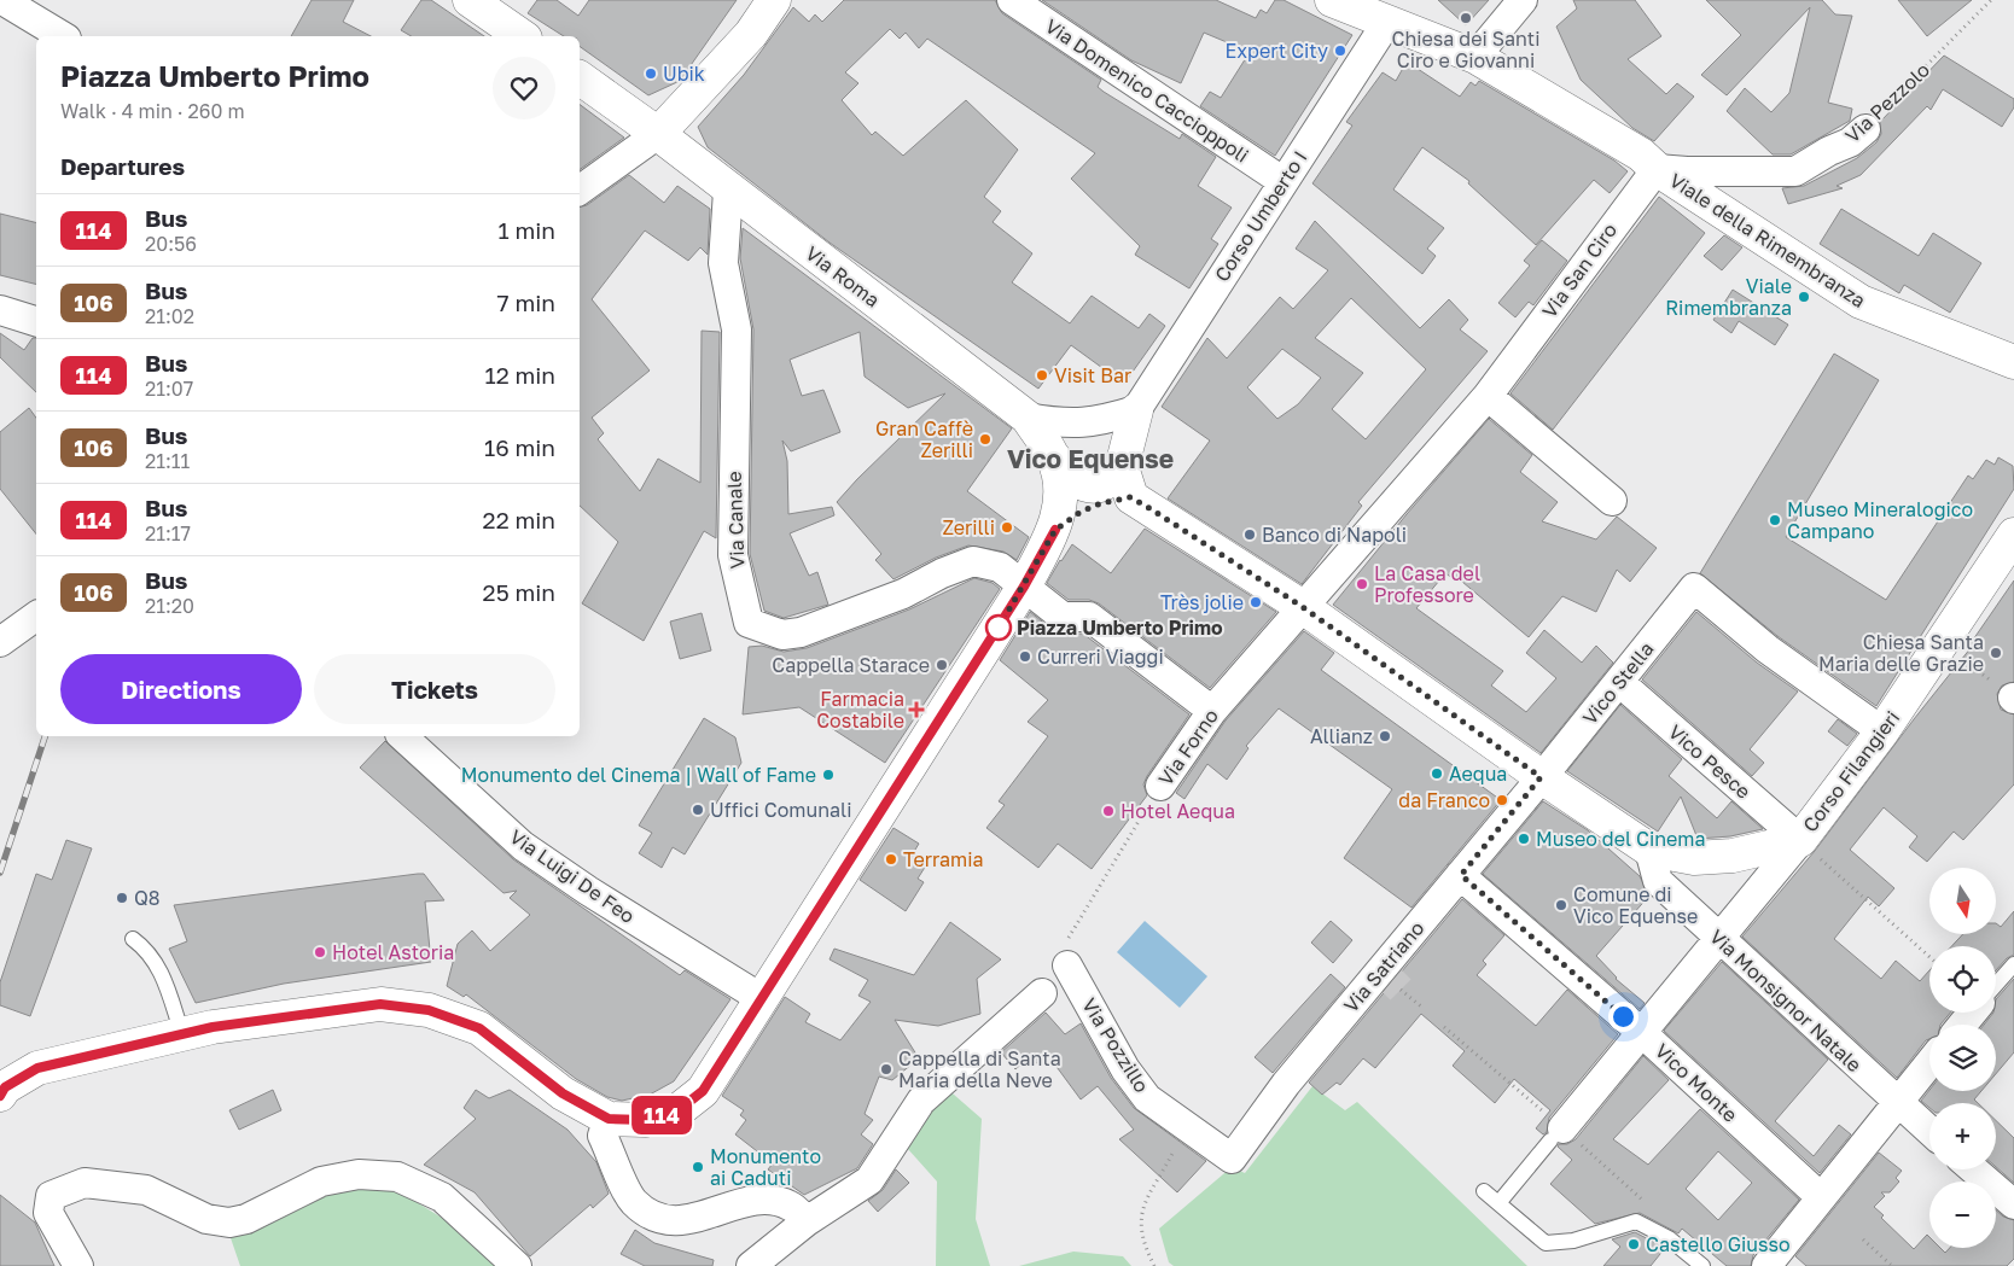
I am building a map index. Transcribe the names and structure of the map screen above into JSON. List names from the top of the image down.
{
  "streets": {
    "street": [
      "Via Domenico Caccioppoli",
      "Via Pezzolo",
      "Corso Umberto I",
      "Viale della Rimembranza",
      "Via San Ciro",
      "Via Roma",
      "Via Canale",
      "Vico Stella",
      "Via Forno",
      "Vico Pesce",
      "Corso Filangieri",
      "Via Luigi De Feo",
      "Via Satriano",
      "Via Monsignor Natale",
      "Via Pozzillo",
      "Vico Monte"
    ]
  },
  "crossings": [
    ["Via Domenico Caccioppoli", "Corso Umberto I"],
    ["Via Pezzolo", "Viale della Rimembranza"],
    ["Via Pezzolo", "Via San Ciro"],
    ["Viale della Rimembranza", "Via San Ciro"],
    ["Via San Ciro", "Via Forno"],
    ["Via San Ciro", "Corso Filangieri"],
    ["Via Roma", "Via Canale"],
    ["Vico Stella", "Vico Pesce"],
    ["Vico Stella", "Corso Filangieri"],
    ["Vico Stella", "Via Satriano"],
    ["Via Forno", "Corso Filangieri"],
    ["Via Forno", "Via Pozzillo"],
    ["Vico Pesce", "Corso Filangieri"],
    ["Corso Filangieri", "Via Satriano"],
    ["Corso Filangieri", "Via Monsignor Natale"],
    ["Via Satriano", "Via Pozzillo"],
    ["Via Satriano", "Vico Monte"]
  ],
  "districts": ["Vico Equense"],
  "places": {
    "other": [
      "Chiesa dei Santi Ciro e Giovanni",
      "Expert City",
      "Ubik",
      "Viale Rimembranza",
      "Visit Bar",
      "Gran Caffè Zerilli",
      "Museo Mineralogico Campano",
      "Zerilli",
      "Banco di Napoli",
      "La Casa del Professore",
      "Très jolie",
      "Piazza Umberto Primo",
      "Chiesa Santa Maria delle Grazie",
      "Curreri Viaggi",
      "Cappella Starace",
      "Allianz",
      "Aequa",
      "Monumento del Cinema | Wall of Fame",
      "da Franco",
      "Uffici Comunali",
      "Hotel Aequa",
      "Museo del Cinema",
      "Terramia",
      "Q8",
      "Comune di Vico Equense",
      "Hotel Astoria",
      "Cappella di Santa Maria della Neve",
      "Monumento ai Caduti",
      "Castello Giusso"
    ],
    "health": ["Farmacia Costabile"]
  },
  "lines": ["bus line 114"],
  "north": "bottom",
  "page": {
    "on_map": "114",
    "heading": [
      ["Piazza Umberto Primo", "Walk · 4 min · 260 m"],
      "Departures"
    ],
    "list": [
      {
        "mark": "114",
        "name": "Bus",
        "note": "20:56",
        "value": "1 min"
      },
      {
        "mark": "106",
        "name": "Bus",
        "note": "21:02",
        "value": "7 min"
      },
      {
        "mark": "114",
        "name": "Bus",
        "note": "21:07",
        "value": "12 min"
      },
      {
        "mark": "106",
        "name": "Bus",
        "note": "21:11",
        "value": "16 min"
      },
      {
        "mark": "114",
        "name": "Bus",
        "note": "21:17",
        "value": "22 min"
      },
      {
        "mark": "106",
        "name": "Bus",
        "note": "21:20",
        "value": "25 min"
      }
    ],
    "buttons": ["Directions", "Tickets"],
    "map_buttons": ["+", "−"]
  }
}
